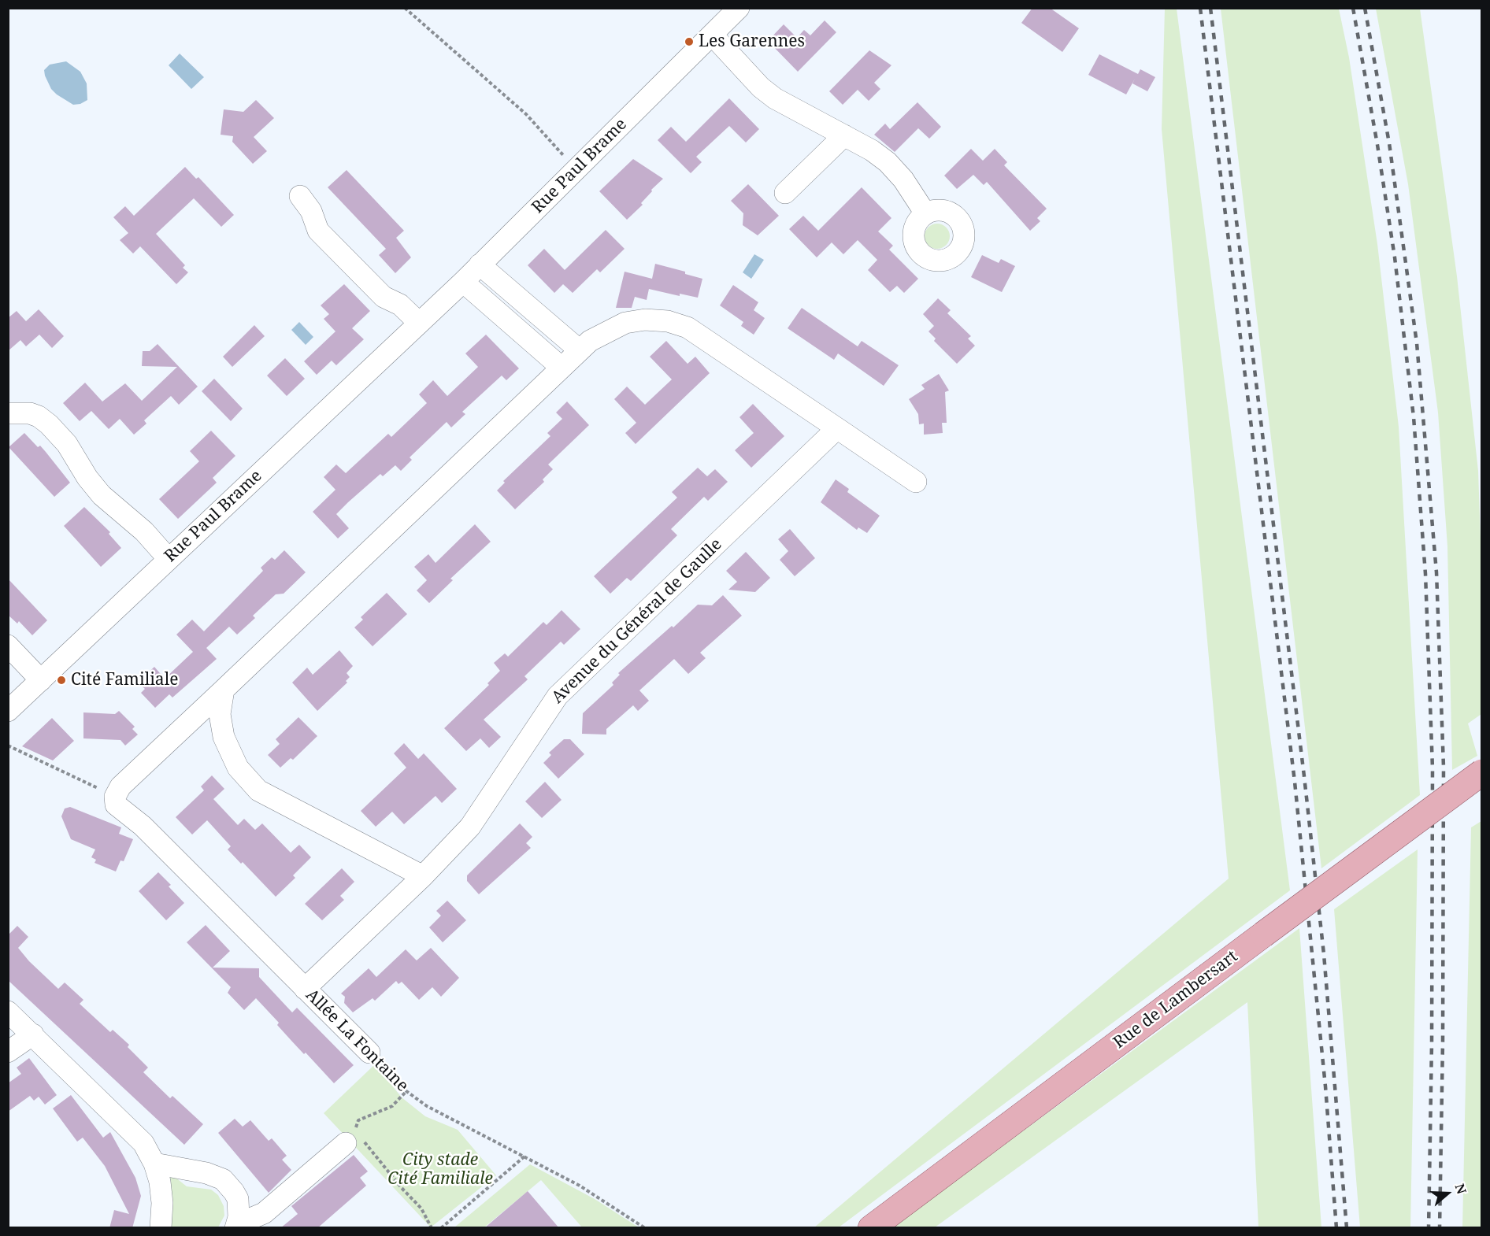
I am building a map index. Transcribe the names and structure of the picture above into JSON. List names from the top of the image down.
{
  "streets": {
    "main road": ["Rue de Lambersart"],
    "street": ["Rue Paul Brame", "Avenue du Général de Gaulle", "Allée La Fontaine"]
  },
  "crossings": [
    ["Avenue du Général de Gaulle", "Allée La Fontaine"]
  ],
  "parks": ["City stade Cité Familiale"],
  "places": ["Les Garennes", "Cité Familiale"],
  "north": "right"
}
